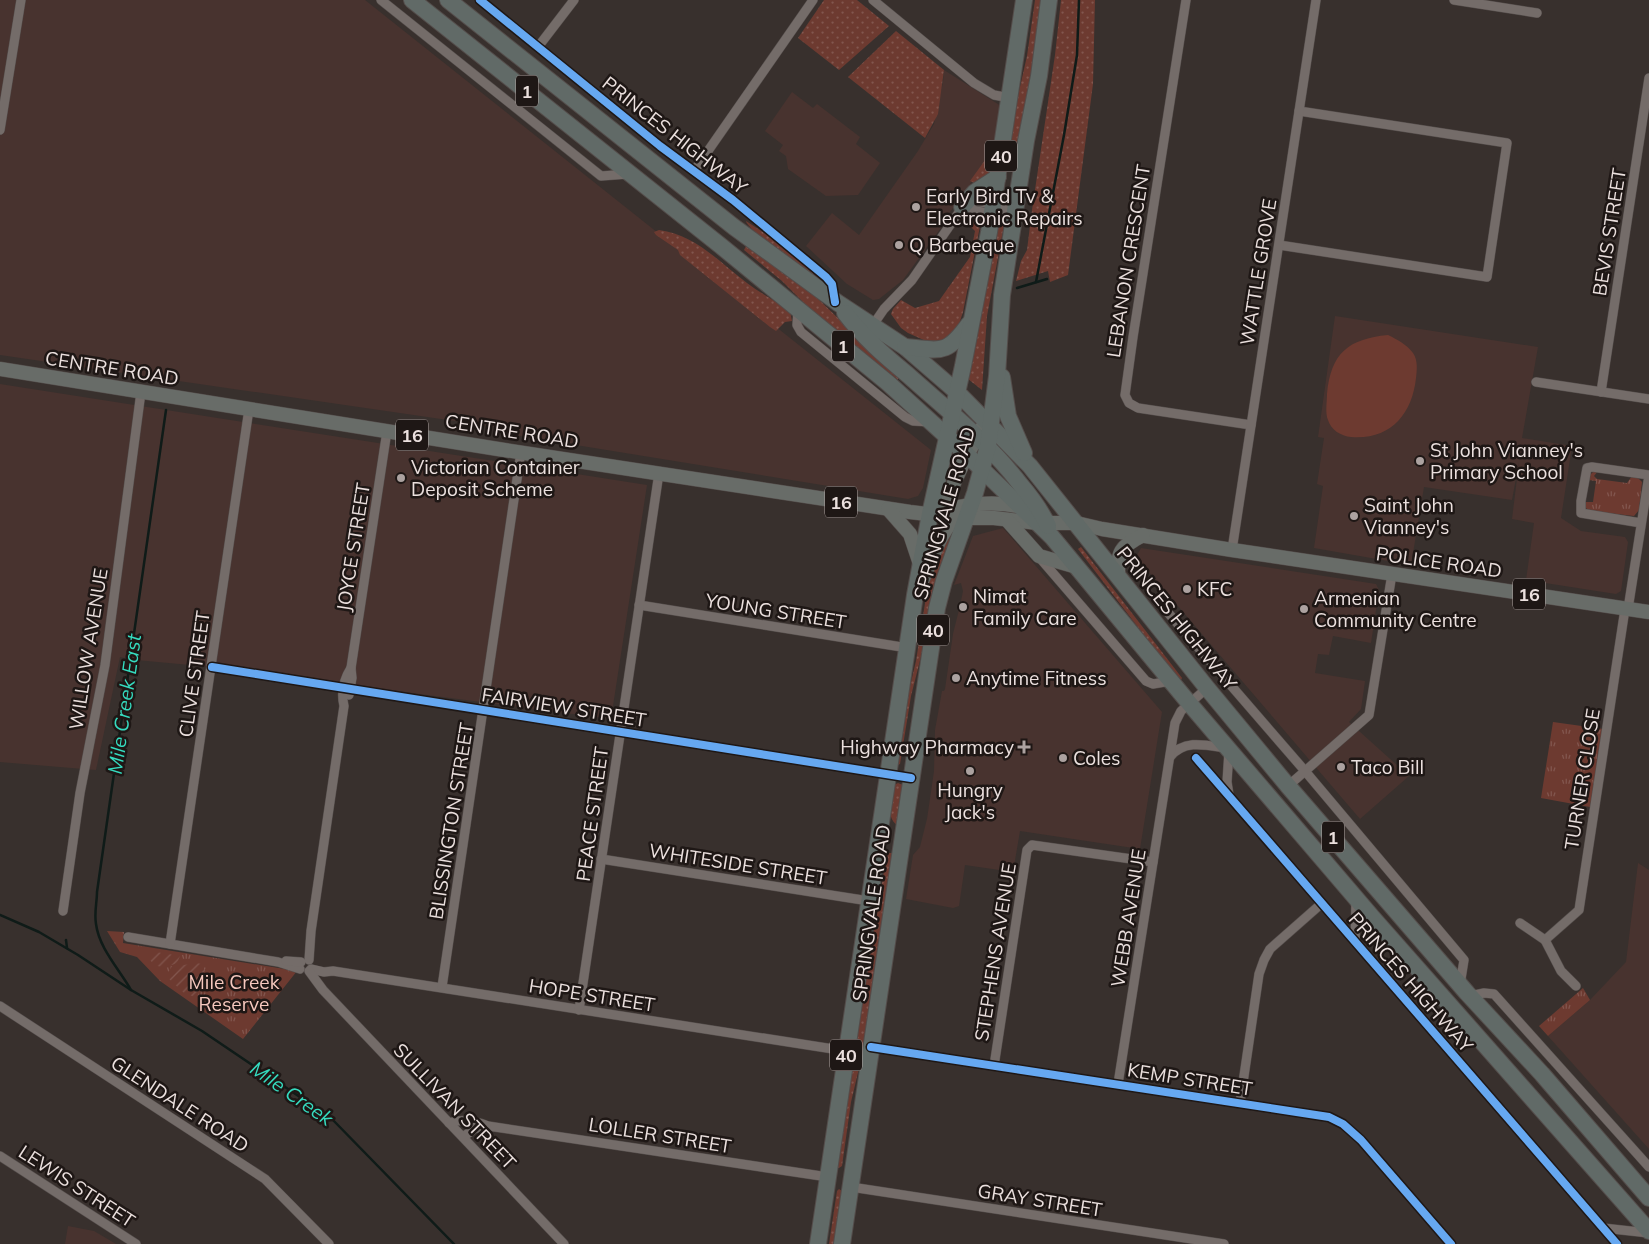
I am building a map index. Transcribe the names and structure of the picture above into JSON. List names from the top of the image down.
{
  "streets": {
    "highway": [
      "1",
      "PRINCES HIGHWAY",
      "40",
      "SPRINGVALE ROAD"
    ],
    "main road": ["CENTRE ROAD", "16", "POLICE ROAD"],
    "street": [
      "BEVIS STREET",
      "LEBANON CRESCENT",
      "WATTLE GROVE",
      "JOYCE STREET",
      "YOUNG STREET",
      "WILLOW AVENUE",
      "CLIVE STREET",
      "FAIRVIEW STREET",
      "TURNER CLOSE",
      "PEACE STREET",
      "BLISSINGTON STREET",
      "WHITESIDE STREET",
      "WEBB AVENUE",
      "STEPHENS AVENUE",
      "HOPE STREET",
      "KEMP STREET",
      "GLENDALE ROAD",
      "SULLIVAN STREET",
      "LOLLER STREET",
      "LEWIS STREET",
      "GRAY STREET"
    ]
  },
  "crossings": [
    ["PRINCES HIGHWAY", "CENTRE ROAD"],
    ["PRINCES HIGHWAY", "SPRINGVALE ROAD"],
    ["PRINCES HIGHWAY", "POLICE ROAD"],
    ["PRINCES HIGHWAY", "WEBB AVENUE"],
    ["LEBANON CRESCENT", "WATTLE GROVE"],
    ["WATTLE GROVE", "POLICE ROAD"],
    ["CENTRE ROAD", "SPRINGVALE ROAD"],
    ["CENTRE ROAD", "JOYCE STREET"],
    ["CENTRE ROAD", "POLICE ROAD"],
    ["CENTRE ROAD", "WILLOW AVENUE"],
    ["CENTRE ROAD", "CLIVE STREET"],
    ["CENTRE ROAD", "PEACE STREET"],
    ["CENTRE ROAD", "BLISSINGTON STREET"],
    ["SPRINGVALE ROAD", "YOUNG STREET"],
    ["SPRINGVALE ROAD", "FAIRVIEW STREET"],
    ["SPRINGVALE ROAD", "WHITESIDE STREET"],
    ["SPRINGVALE ROAD", "HOPE STREET"],
    ["SPRINGVALE ROAD", "KEMP STREET"],
    ["SPRINGVALE ROAD", "LOLLER STREET"],
    ["SPRINGVALE ROAD", "GRAY STREET"],
    ["JOYCE STREET", "FAIRVIEW STREET"],
    ["JOYCE STREET", "HOPE STREET"],
    ["JOYCE STREET", "SULLIVAN STREET"],
    ["POLICE ROAD", "TURNER CLOSE"],
    ["YOUNG STREET", "PEACE STREET"],
    ["CLIVE STREET", "FAIRVIEW STREET"],
    ["CLIVE STREET", "HOPE STREET"],
    ["FAIRVIEW STREET", "PEACE STREET"],
    ["FAIRVIEW STREET", "BLISSINGTON STREET"],
    ["PEACE STREET", "WHITESIDE STREET"],
    ["PEACE STREET", "HOPE STREET"],
    ["BLISSINGTON STREET", "HOPE STREET"],
    ["WEBB AVENUE", "STEPHENS AVENUE"],
    ["WEBB AVENUE", "KEMP STREET"],
    ["STEPHENS AVENUE", "KEMP STREET"],
    ["HOPE STREET", "SULLIVAN STREET"],
    ["SULLIVAN STREET", "LOLLER STREET"]
  ],
  "water": ["Mile Creek East", "Mile Creek"],
  "parks": ["Mile Creek Reserve"],
  "places": {
    "other": [
      "Early Bird Tv & Electronic Repairs",
      "Q Barbeque",
      "St John Vianney's Primary School",
      "Victorian Container Deposit Scheme",
      "Saint John Vianney's",
      "KFC",
      "Nimat Family Care",
      "Armenian Community Centre",
      "Anytime Fitness",
      "Coles",
      "Taco Bill",
      "Hungry Jack's"
    ],
    "health": ["Highway Pharmacy"]
  }
}
